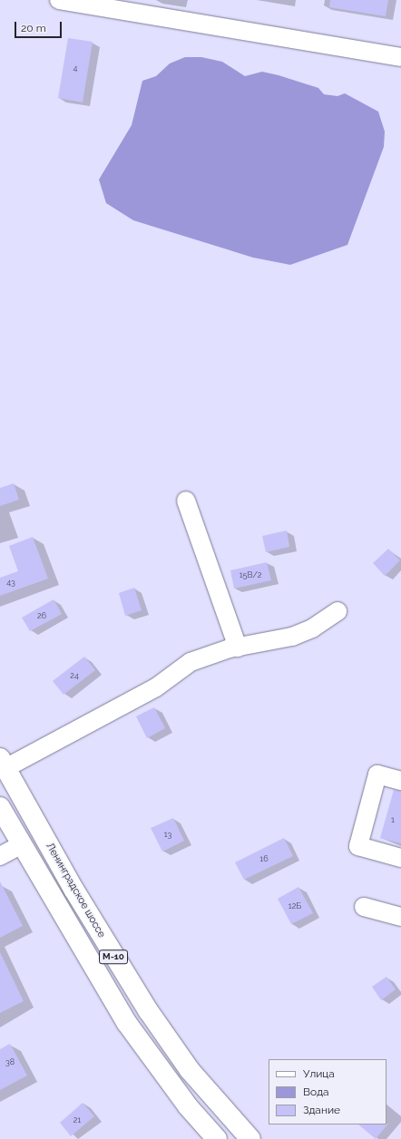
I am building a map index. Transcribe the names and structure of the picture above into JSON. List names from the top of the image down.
{
  "streets": {
    "highway": ["Ленинградское шоссе", "М-10"]
  },
  "house_numbers": [
    "4",
    "15В/2",
    "43",
    "26",
    "24",
    "1",
    "13",
    "16",
    "12Б",
    "38",
    "21"
  ],
  "legend": ["Улица", "Вода", "Здание"],
  "scale_bar": "20 m"
}
